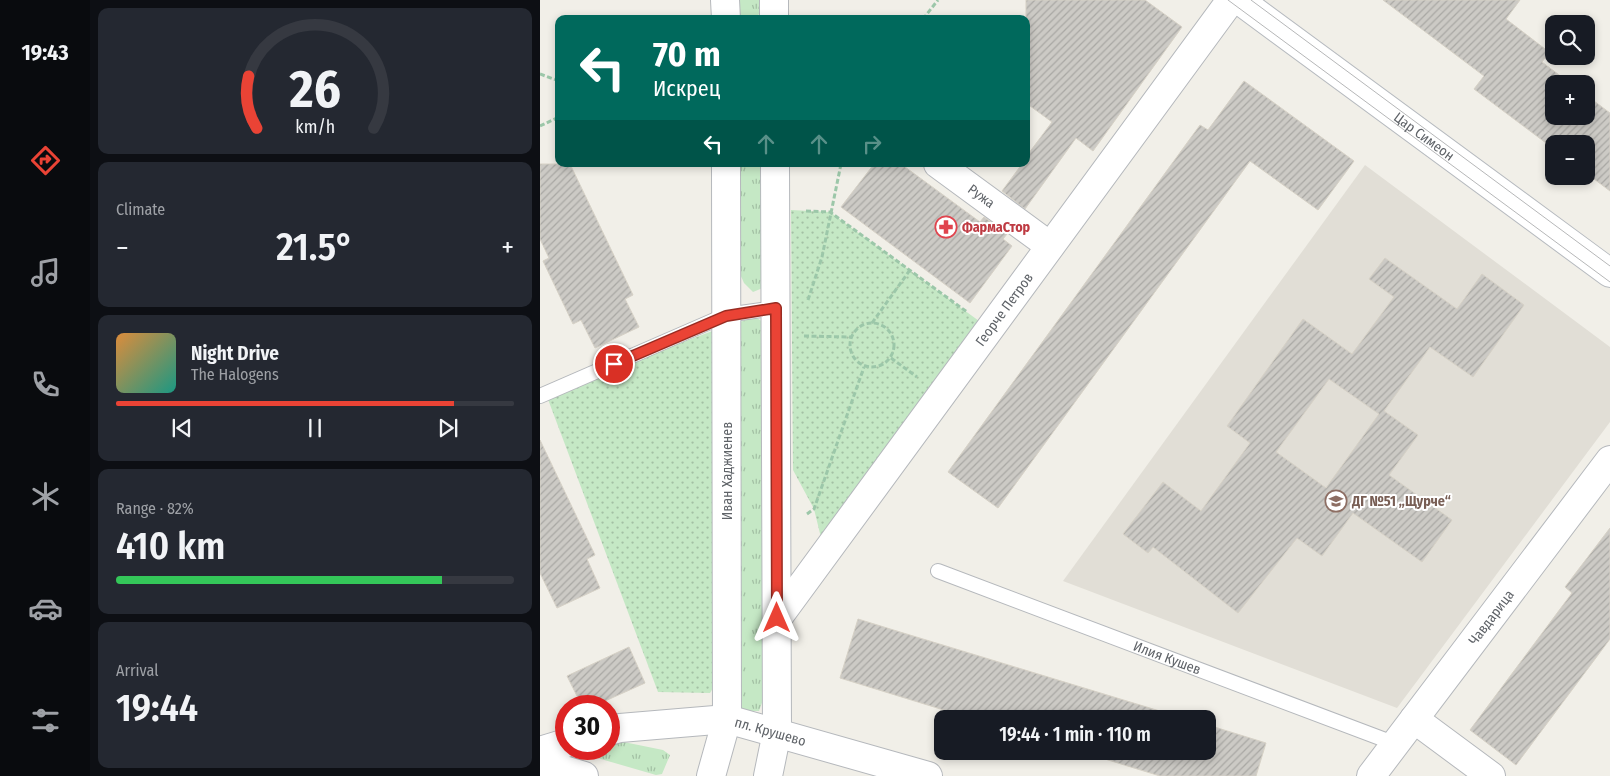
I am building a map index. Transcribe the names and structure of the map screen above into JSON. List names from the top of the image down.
{
  "streets": {
    "street": [
      "Цар Симеон",
      "Ружа",
      "Георче Петров",
      "Иван Хаджиенев",
      "Чавдарица",
      "пл. Крушево"
    ],
    "lane": ["Илия Кушев"]
  },
  "crossings": [
    ["Ружа", "Георче Петров"],
    ["Иван Хаджиенев", "пл. Крушево"],
    ["Чавдарица", "Илия Кушев"]
  ],
  "places": {
    "pharmacy": ["ФармаСтор"],
    "school or university": ["ДГ №51 „Щурче“"]
  },
  "page": {
    "tabs": "19:43",
    "map_buttons": ["+", "−"],
    "turn": ["70 m", "Искрец"],
    "tile": [
      "Climate",
      ["Range · 82%", "410 km"],
      ["Arrival", "19:44"]
    ],
    "heat": ["−", "21.5°", "+"],
    "song": ["Night Drive", "The Halogens"],
    "limit": "30",
    "trip": "19:44 · 1 min · 110 m",
    "gauge": ["26", "km/h"]
  }
}
